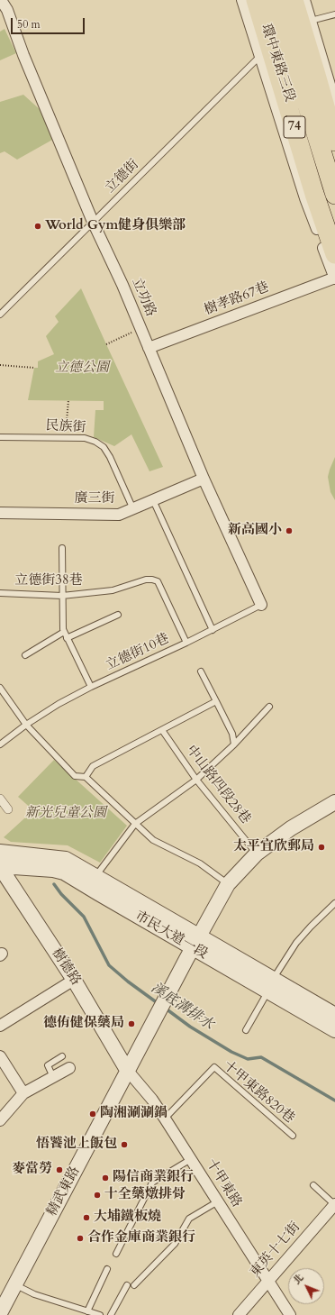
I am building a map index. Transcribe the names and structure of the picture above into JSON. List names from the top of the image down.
{
  "streets": {
    "highway": ["74"],
    "street": [
      "環中東路三段",
      "立功路",
      "樹孝路67巷",
      "廣三街",
      "市民大道一段",
      "樹德路",
      "十甲東路",
      "精武東路",
      "東英十七街"
    ],
    "lane": [
      "立德街",
      "民族街",
      "立德街38巷",
      "立德街10巷",
      "中山路四段28巷",
      "十甲東路820巷"
    ]
  },
  "crossings": [
    ["環中東路三段", "立德街"],
    ["環中東路三段", "樹孝路67巷"],
    ["立德街", "立功路"],
    ["立功路", "樹孝路67巷"],
    ["立功路", "廣三街"],
    ["立功路", "立德街10巷"],
    ["民族街", "廣三街"],
    ["立德街38巷", "立德街10巷"],
    ["中山路四段28巷", "精武東路"],
    ["市民大道一段", "樹德路"],
    ["市民大道一段", "精武東路"],
    ["樹德路", "十甲東路"],
    ["樹德路", "精武東路"],
    ["十甲東路820巷", "十甲東路"],
    ["十甲東路", "精武東路"],
    ["十甲東路", "東英十七街"]
  ],
  "water": ["溪底溝排水"],
  "parks": ["立德公園", "新光兒童公園"],
  "places": [
    "World Gym健身俱樂部",
    "新高國小",
    "太平宜欣郵局",
    "德侑健保藥局",
    "陶湘涮涮鍋",
    "悟饕池上飯包",
    "麥當勞",
    "陽信商業銀行",
    "十全藥燉排骨",
    "大埔鐵板燒",
    "合作金庫商業銀行"
  ],
  "scale_bar": "50 m",
  "north": "top left"
}
